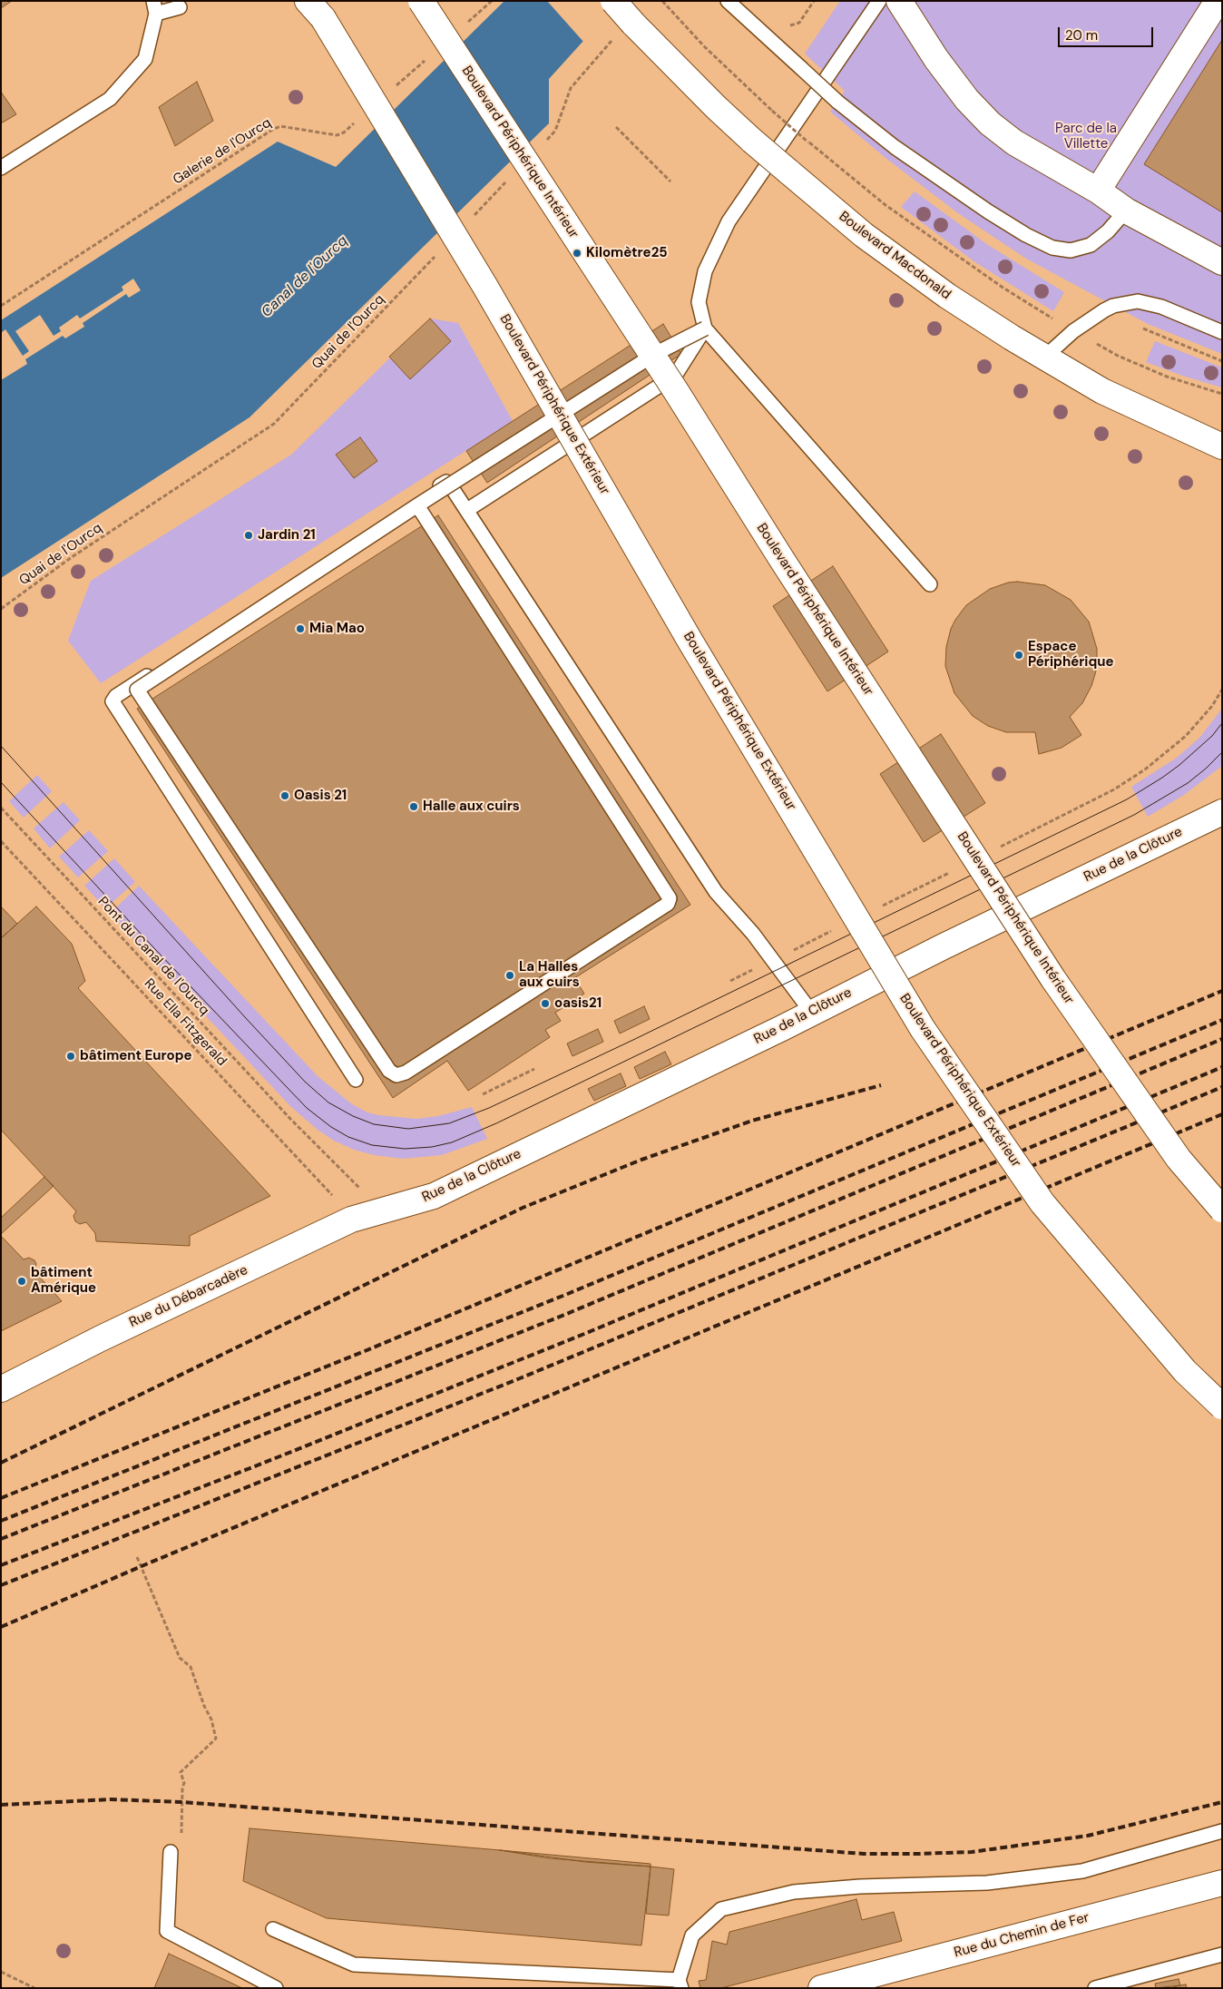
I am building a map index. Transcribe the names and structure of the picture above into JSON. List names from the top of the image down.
{
  "streets": {
    "main road": [
      "Boulevard Périphérique Intérieur",
      "Boulevard Macdonald",
      "Boulevard Périphérique Extérieur",
      "Rue de la Clôture",
      "Rue du Débarcadère",
      "Rue du Chemin de Fer"
    ],
    "path": [
      "Galerie de l'Ourcq",
      "Quai de l'Ourcq",
      "Pont du Canal de l'Ourcq",
      "Rue Ella Fitzgerald"
    ]
  },
  "crossings": [
    ["Rue de la Clôture", "Rue du Débarcadère"],
    ["Rue Ella Fitzgerald", "Rue du Débarcadère"]
  ],
  "water": ["Canal de l'Ourcq"],
  "parks": ["Parc de la Villette"],
  "places": [
    "Kilomètre25",
    "Jardin 21",
    "Mia Mao",
    "Espace Périphérique",
    "Oasis 21",
    "Halle aux cuirs",
    "La Halles aux cuirs",
    "oasis21",
    "bâtiment Europe",
    "bâtiment Amérique"
  ],
  "scale_bar": "20 m"
}
